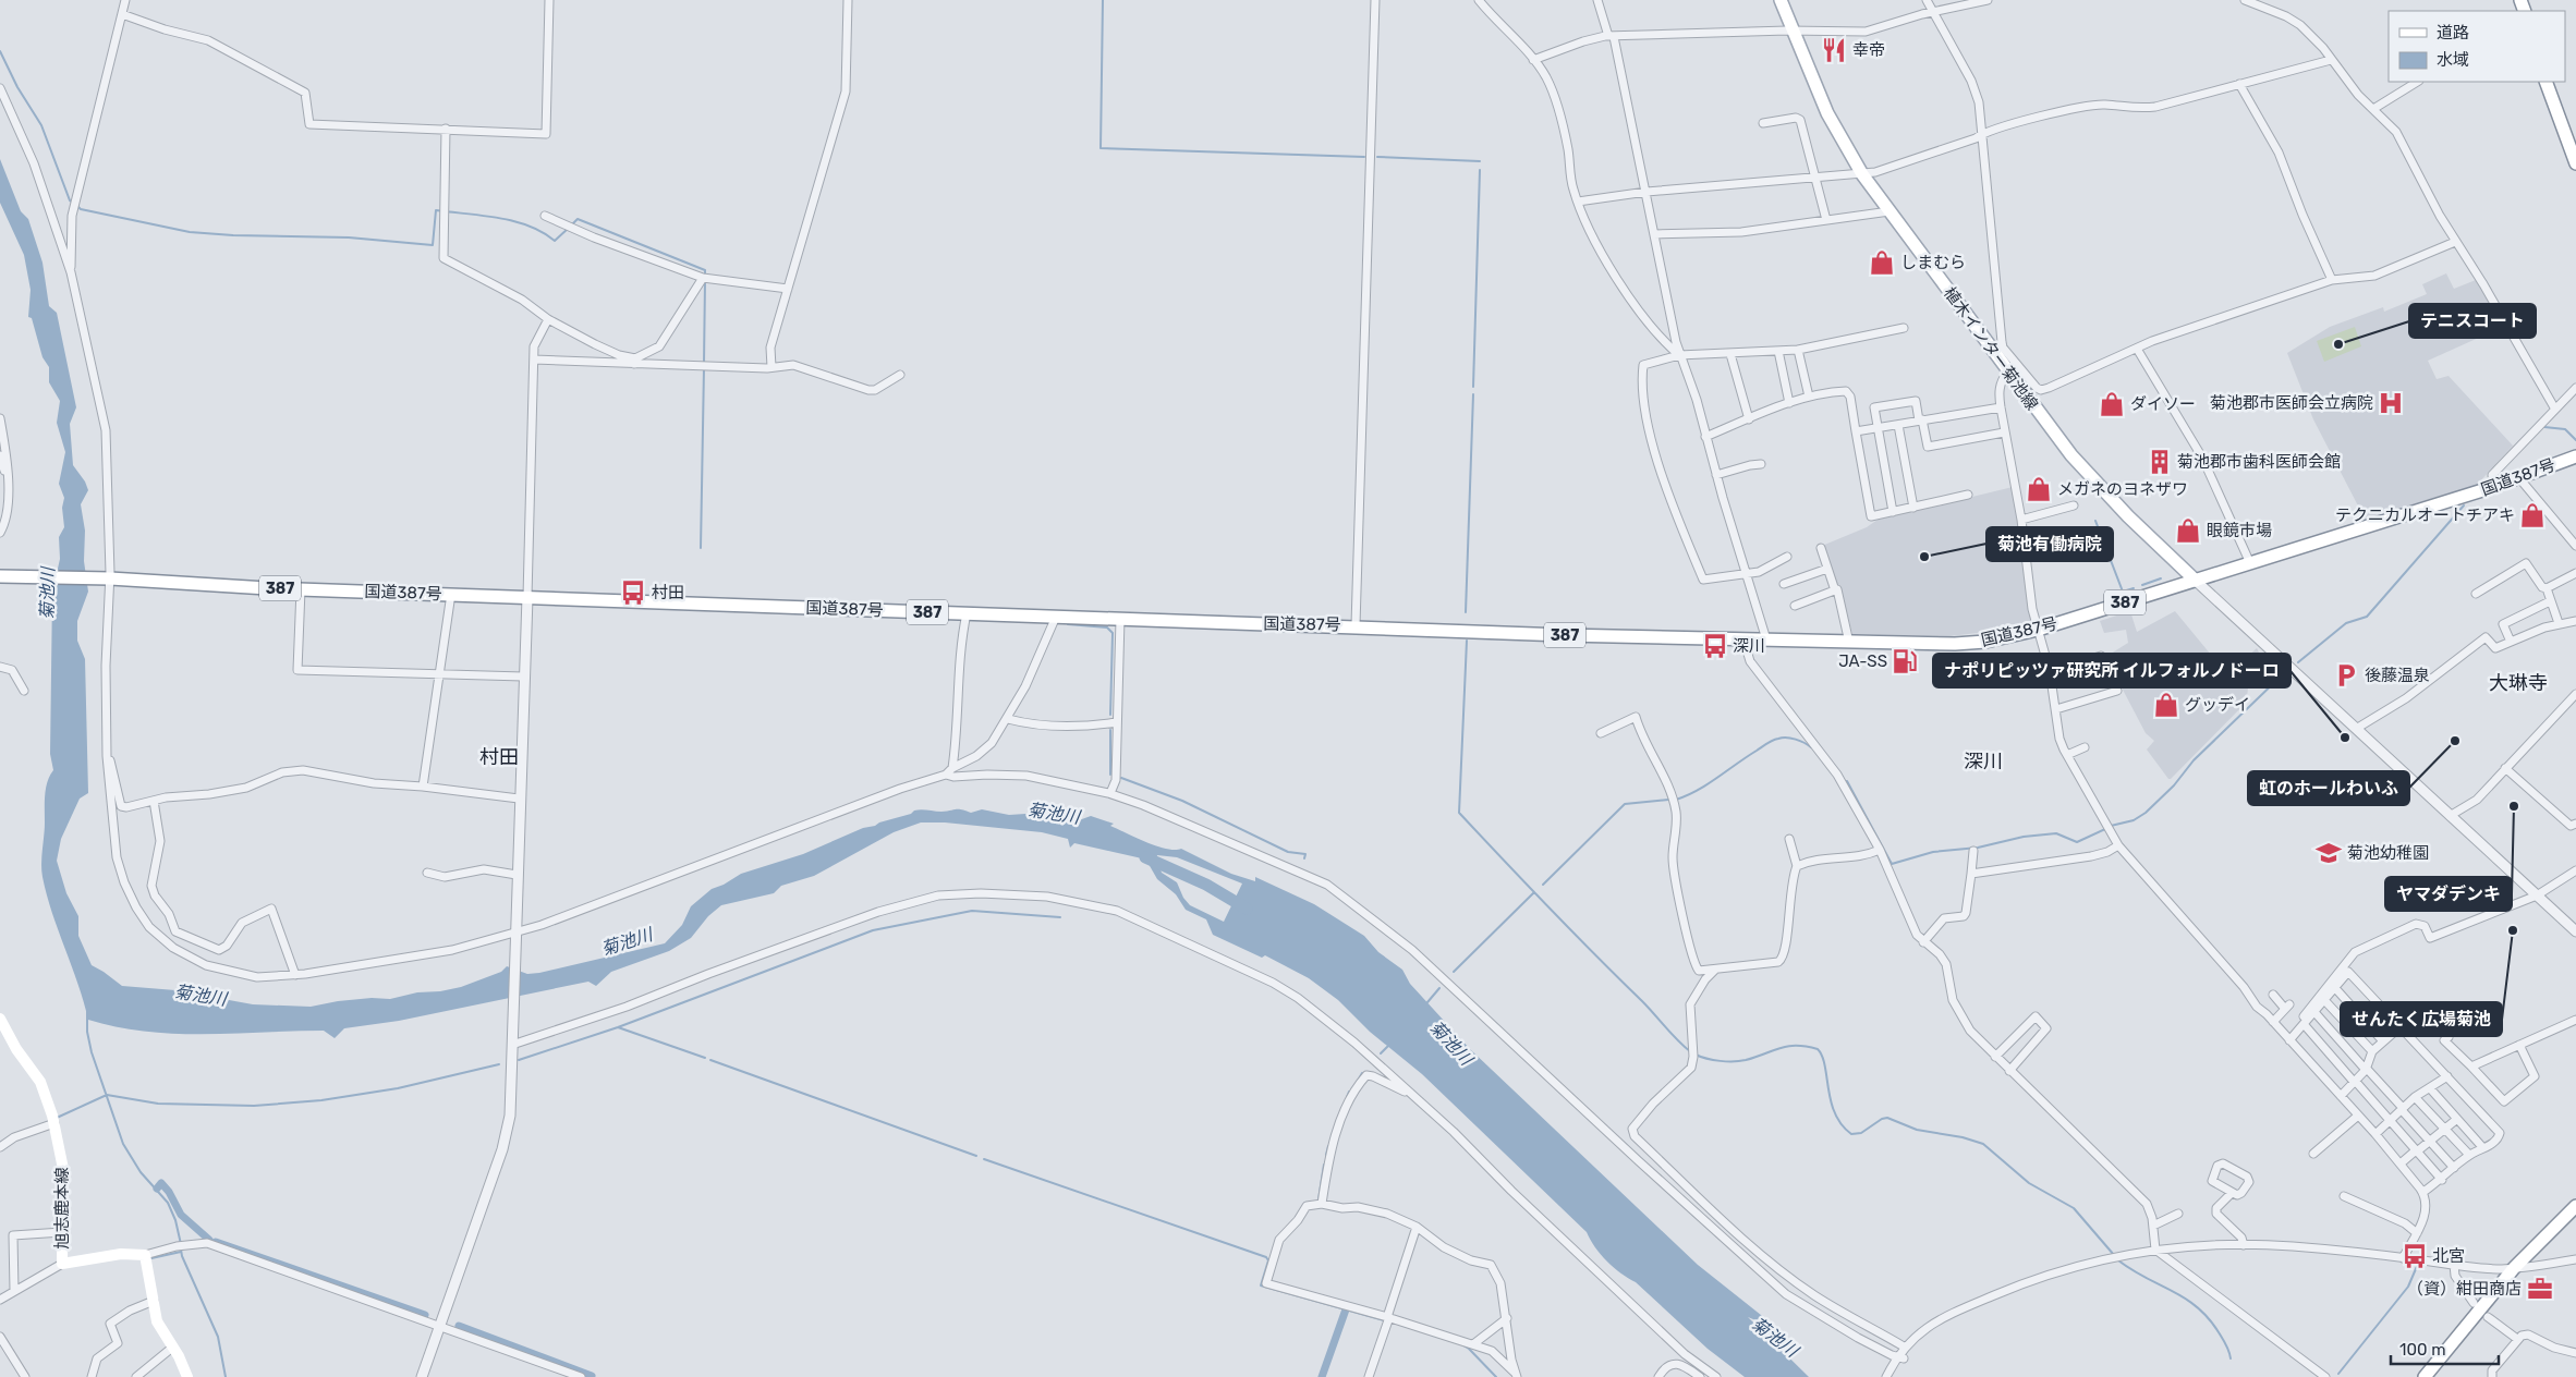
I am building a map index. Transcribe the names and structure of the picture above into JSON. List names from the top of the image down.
{
  "streets": {
    "main road": [
      "植木インター菊池線",
      "国道387号",
      "387",
      "旭志鹿本線"
    ]
  },
  "crossings": [
    ["植木インター菊池線", "国道387号"]
  ],
  "districts": ["大琳寺", "村田", "深川"],
  "water": ["菊池川"],
  "places": {
    "restaurant": ["幸帝"],
    "shop": [
      "しまむら",
      "ダイソー",
      "メガネのヨネザワ",
      "テクニカルオートチアキ",
      "眼鏡市場",
      "グッデイ"
    ],
    "other": [
      "テニスコート",
      "菊池有働病院",
      "ナポリピッツァ研究所 イルフォルノドーロ",
      "虹のホールわいふ",
      "ヤマダデンキ",
      "せんたく広場菊池"
    ],
    "hospital": ["菊池郡市医師会立病院"],
    "building": ["菊池郡市歯科医師会館"],
    "bus stop": ["村田", "深川", "北宮"],
    "fuel station": ["JA-SS"],
    "parking": ["後藤温泉"],
    "school or university": ["菊池幼稚園"],
    "office": ["（資）紺田商店"]
  },
  "legend": ["道路", "水域"],
  "scale_bar": "100 m"
}
